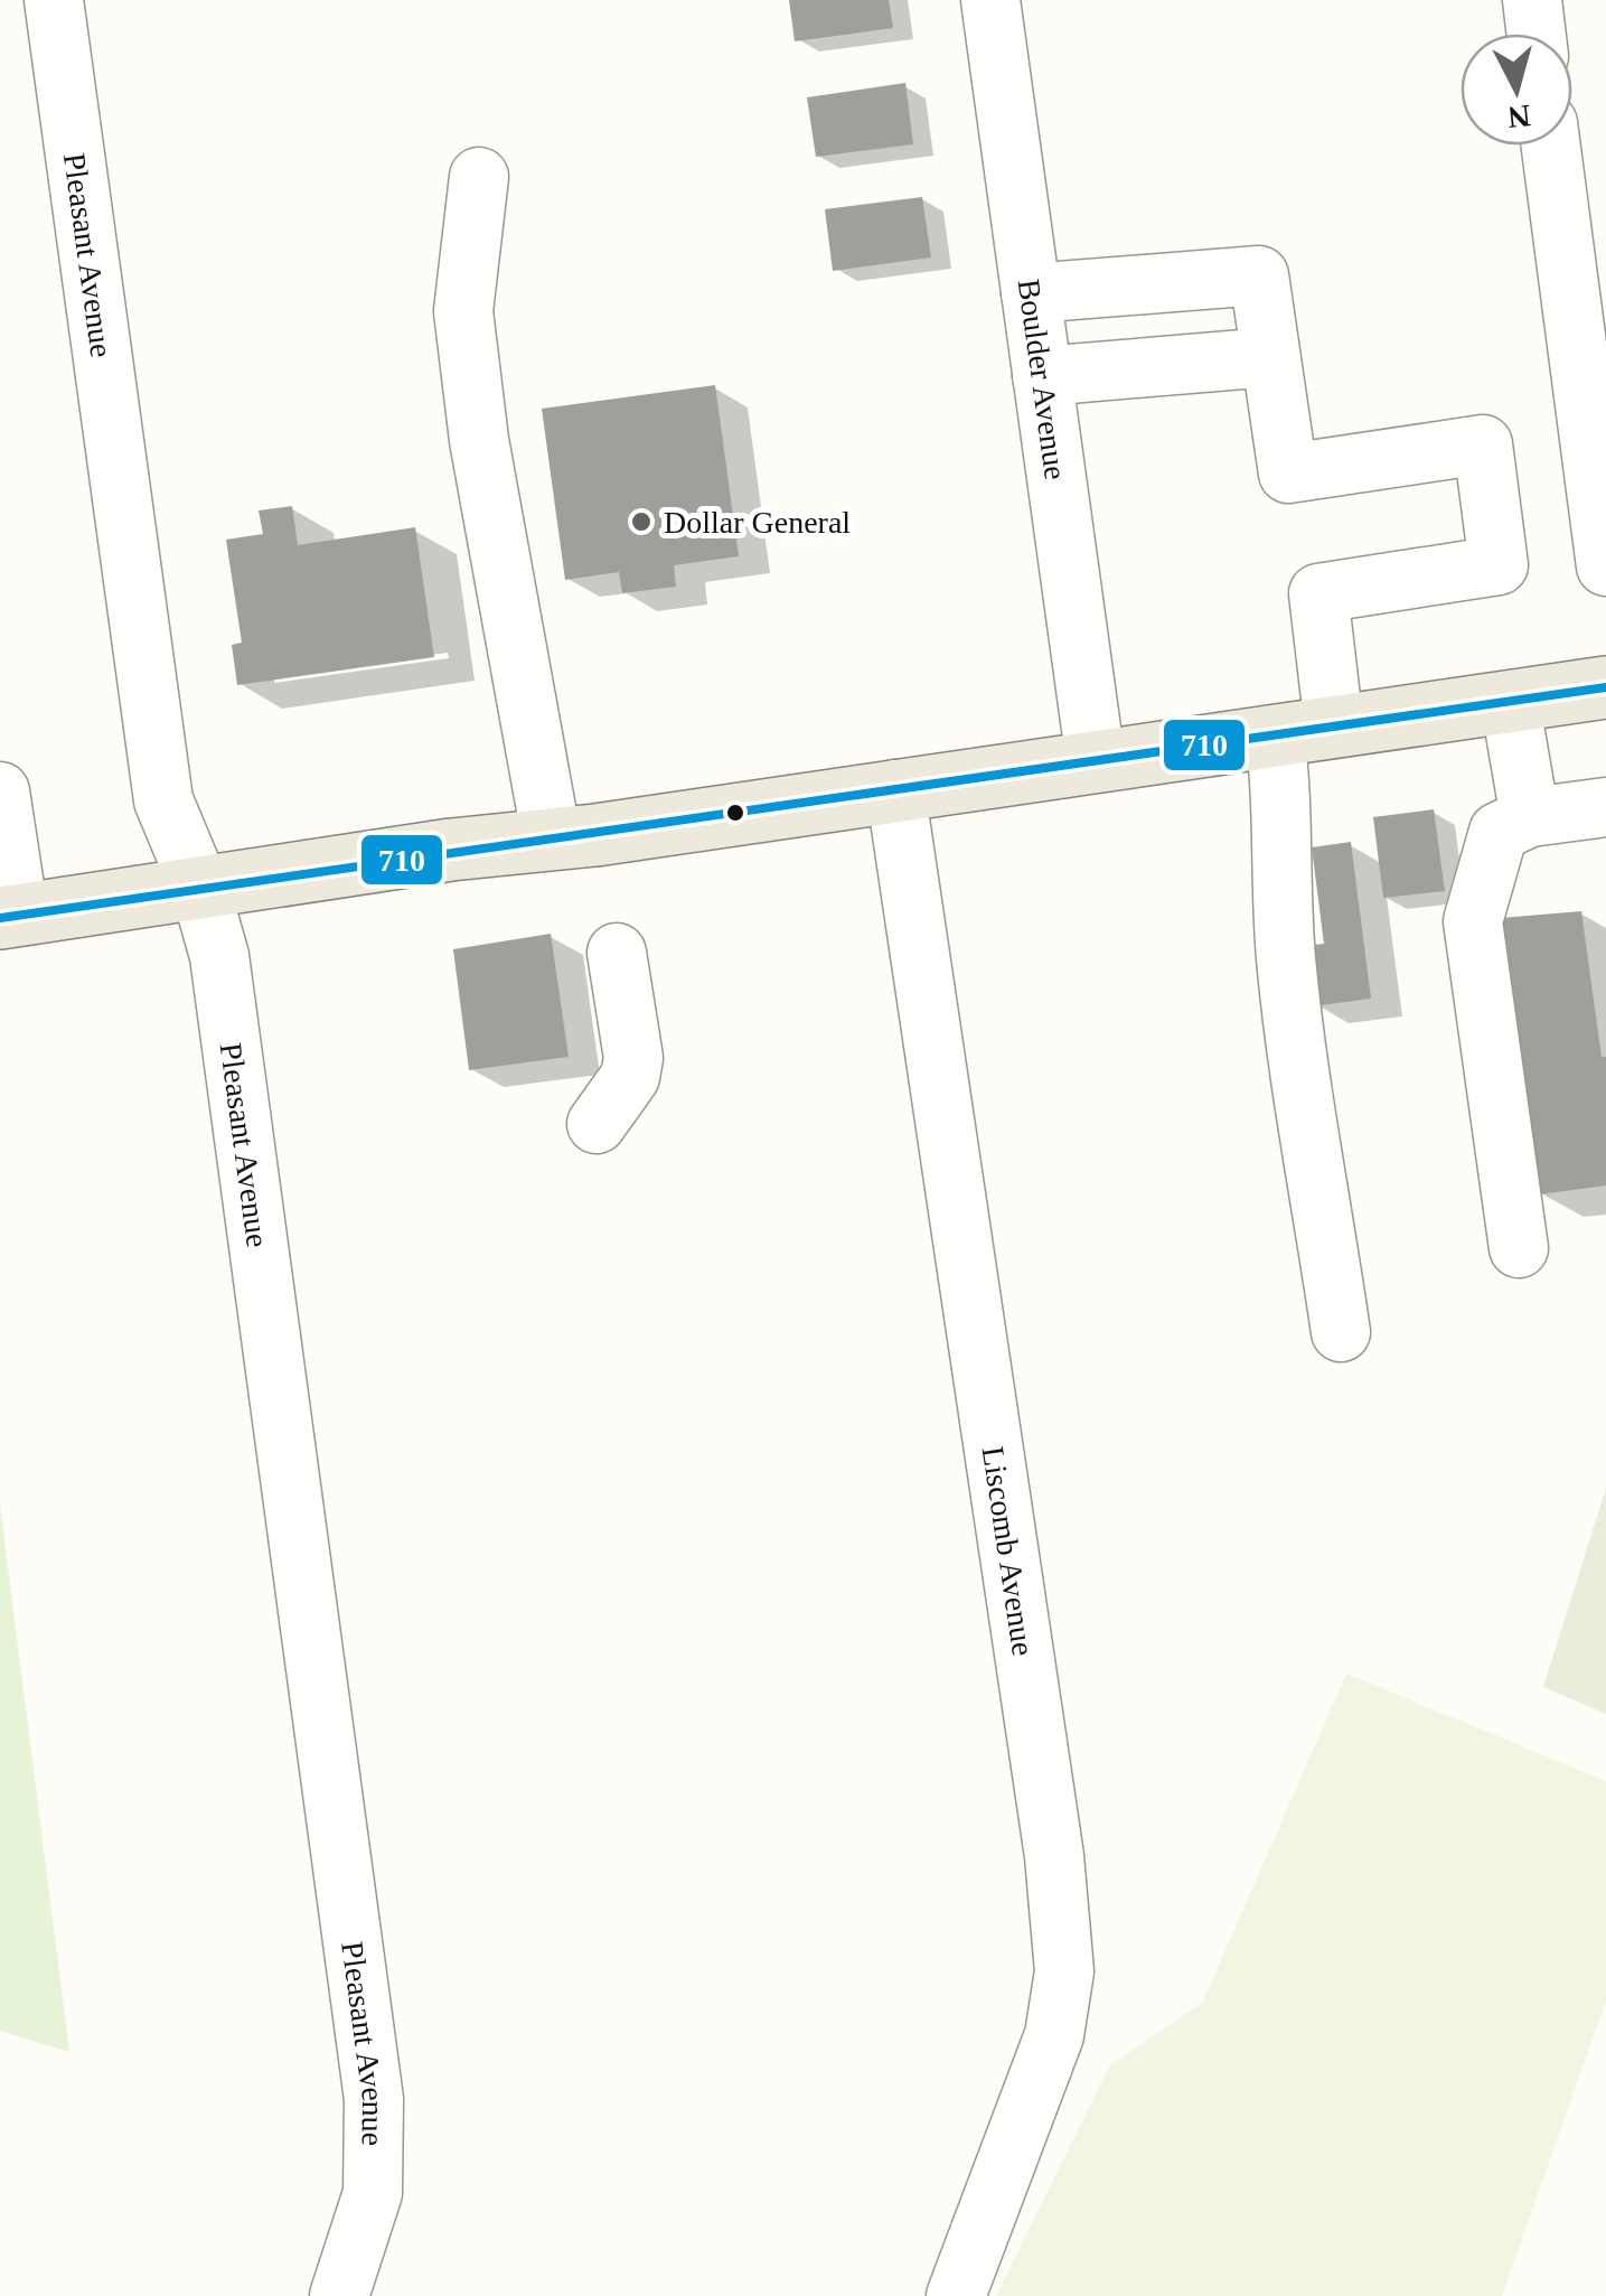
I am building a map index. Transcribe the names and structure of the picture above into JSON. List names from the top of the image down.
{
  "streets": {
    "street": ["Pleasant Avenue", "Boulder Avenue", "Liscomb Avenue"]
  },
  "places": ["Dollar General"],
  "lines": ["transit line 710"],
  "north": "bottom"
}
